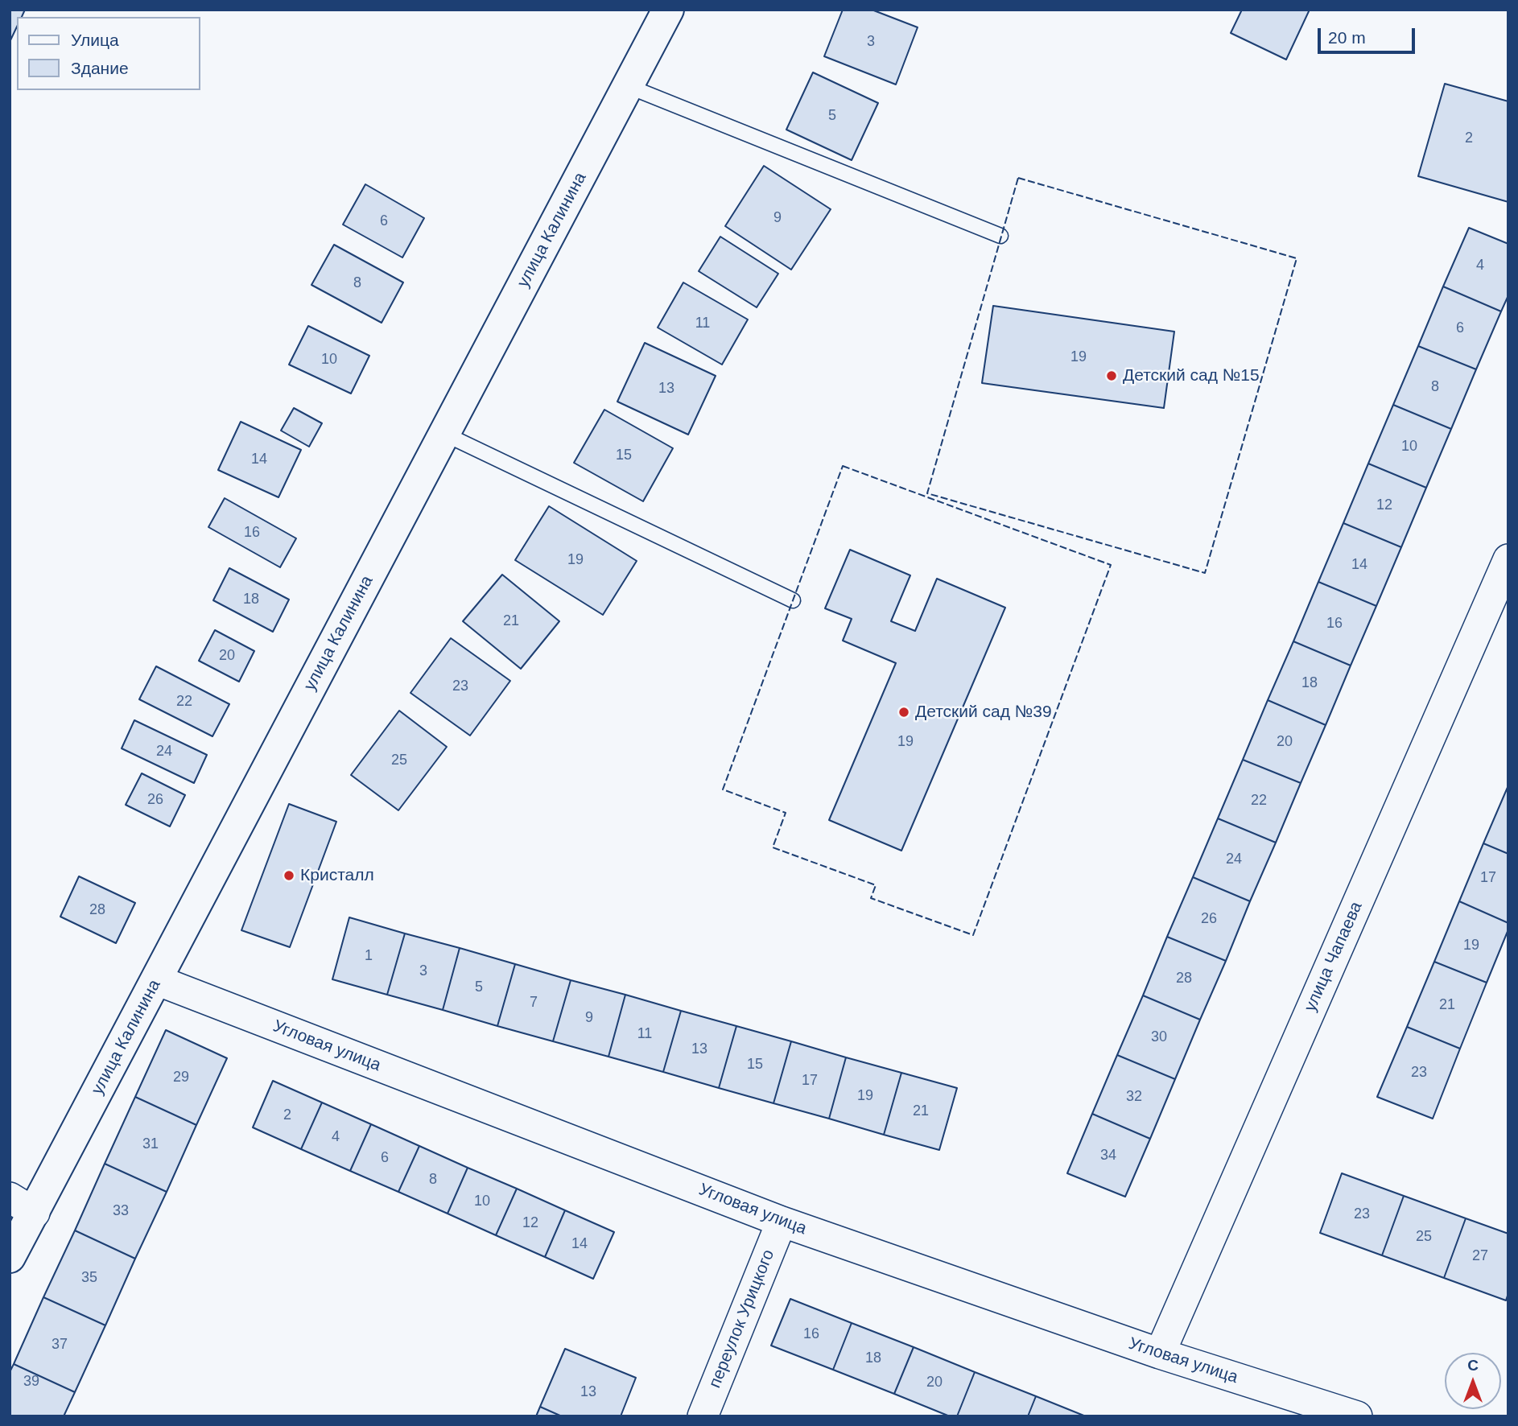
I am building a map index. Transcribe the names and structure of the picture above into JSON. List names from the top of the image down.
{
  "streets": {
    "street": [
      "улица Калинина",
      "улица Чапаева",
      "Угловая улица",
      "переулок Урицкого"
    ]
  },
  "crossings": [
    ["улица Калинина", "Угловая улица"],
    ["улица Чапаева", "Угловая улица"],
    ["Угловая улица", "переулок Урицкого"]
  ],
  "places": ["Детский сад №15", "Детский сад №39", "Кристалл"],
  "house_numbers": [
    "3",
    "5",
    "2",
    "9",
    "6",
    "4",
    "8",
    "11",
    "6",
    "19",
    "10",
    "8",
    "13",
    "10",
    "15",
    "14",
    "12",
    "16",
    "19",
    "14",
    "18",
    "21",
    "16",
    "20",
    "18",
    "23",
    "22",
    "19",
    "20",
    "24",
    "25",
    "26",
    "22",
    "24",
    "17",
    "28",
    "26",
    "19",
    "1",
    "3",
    "28",
    "5",
    "7",
    "21",
    "9",
    "11",
    "30",
    "13",
    "15",
    "23",
    "29",
    "17",
    "19",
    "32",
    "21",
    "2",
    "4",
    "31",
    "34",
    "6",
    "8",
    "10",
    "33",
    "23",
    "12",
    "25",
    "14",
    "27",
    "35",
    "16",
    "37",
    "18",
    "39",
    "20",
    "13"
  ],
  "legend": ["Улица", "Здание"],
  "scale_bar": "20 m",
  "north": "top"
}
